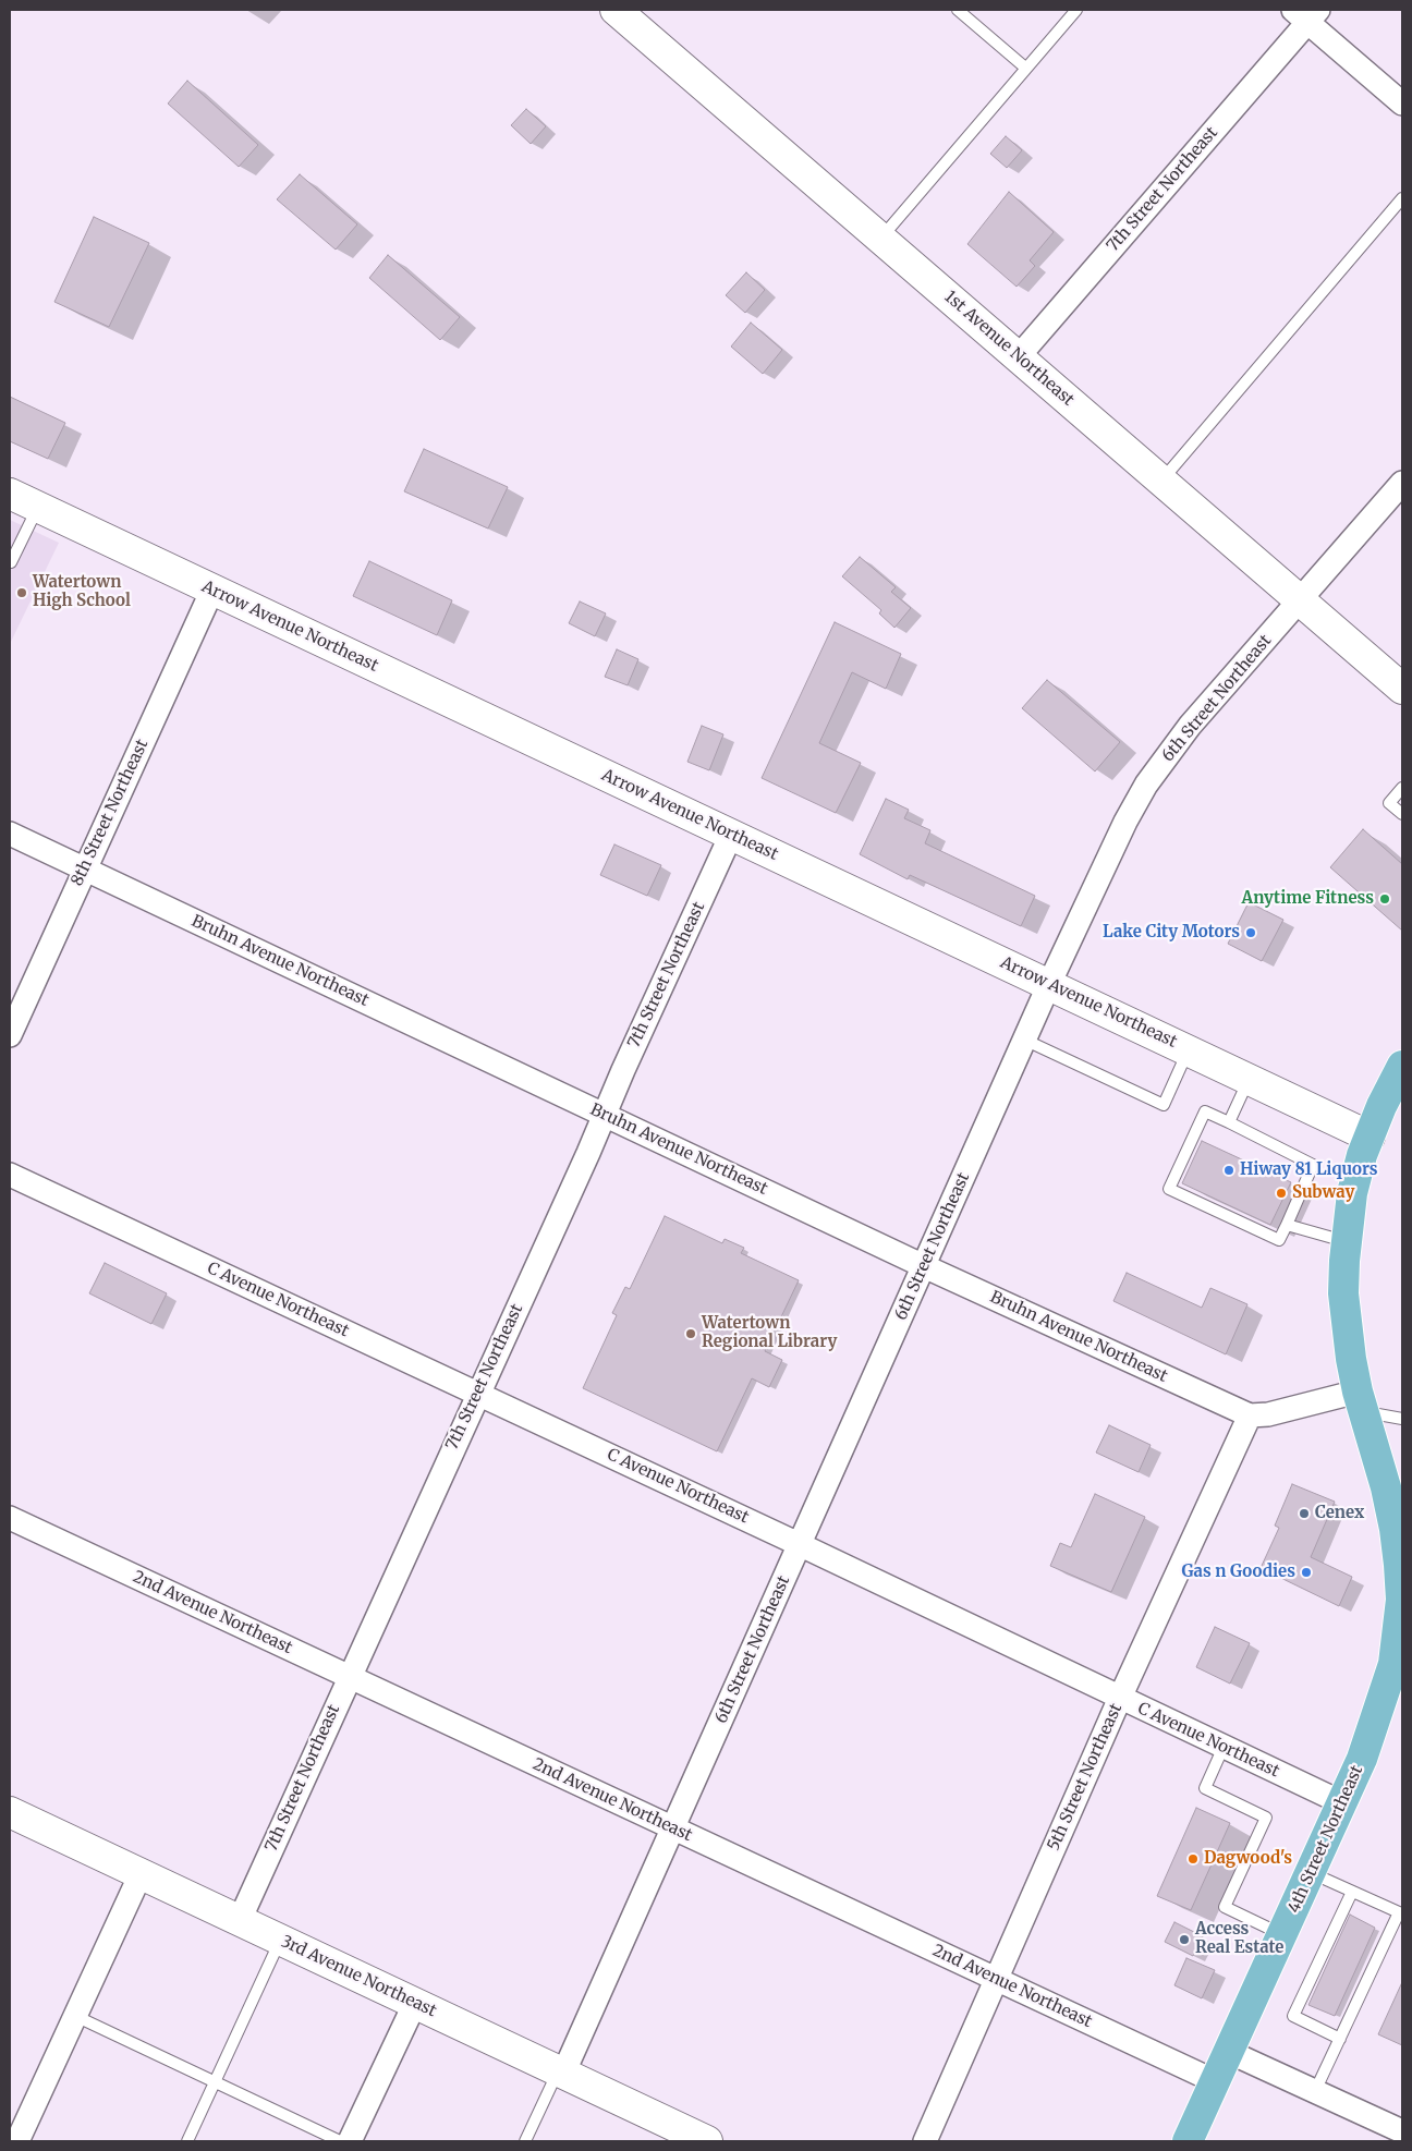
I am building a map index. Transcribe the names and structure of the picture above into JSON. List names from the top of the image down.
{
  "streets": {
    "main road": ["4th Street Northeast"],
    "street": [
      "7th Street Northeast",
      "1st Avenue Northeast",
      "Arrow Avenue Northeast",
      "6th Street Northeast",
      "8th Street Northeast",
      "Bruhn Avenue Northeast",
      "C Avenue Northeast",
      "2nd Avenue Northeast",
      "5th Street Northeast",
      "3rd Avenue Northeast"
    ]
  },
  "crossings": [
    ["7th Street Northeast", "1st Avenue Northeast"],
    ["7th Street Northeast", "Arrow Avenue Northeast"],
    ["7th Street Northeast", "Bruhn Avenue Northeast"],
    ["7th Street Northeast", "C Avenue Northeast"],
    ["7th Street Northeast", "2nd Avenue Northeast"],
    ["7th Street Northeast", "3rd Avenue Northeast"],
    ["1st Avenue Northeast", "6th Street Northeast"],
    ["Arrow Avenue Northeast", "6th Street Northeast"],
    ["Arrow Avenue Northeast", "8th Street Northeast"],
    ["6th Street Northeast", "Bruhn Avenue Northeast"],
    ["6th Street Northeast", "C Avenue Northeast"],
    ["6th Street Northeast", "2nd Avenue Northeast"],
    ["6th Street Northeast", "3rd Avenue Northeast"],
    ["8th Street Northeast", "Bruhn Avenue Northeast"],
    ["Bruhn Avenue Northeast", "5th Street Northeast"],
    ["C Avenue Northeast", "5th Street Northeast"],
    ["C Avenue Northeast", "4th Street Northeast"],
    ["2nd Avenue Northeast", "5th Street Northeast"],
    ["2nd Avenue Northeast", "4th Street Northeast"]
  ],
  "places": [
    "Watertown High School",
    "Anytime Fitness",
    "Lake City Motors",
    "Hiway 81 Liquors",
    "Subway",
    "Watertown Regional Library",
    "Cenex",
    "Gas n Goodies",
    "Dagwood's",
    "Access Real Estate"
  ]
}
